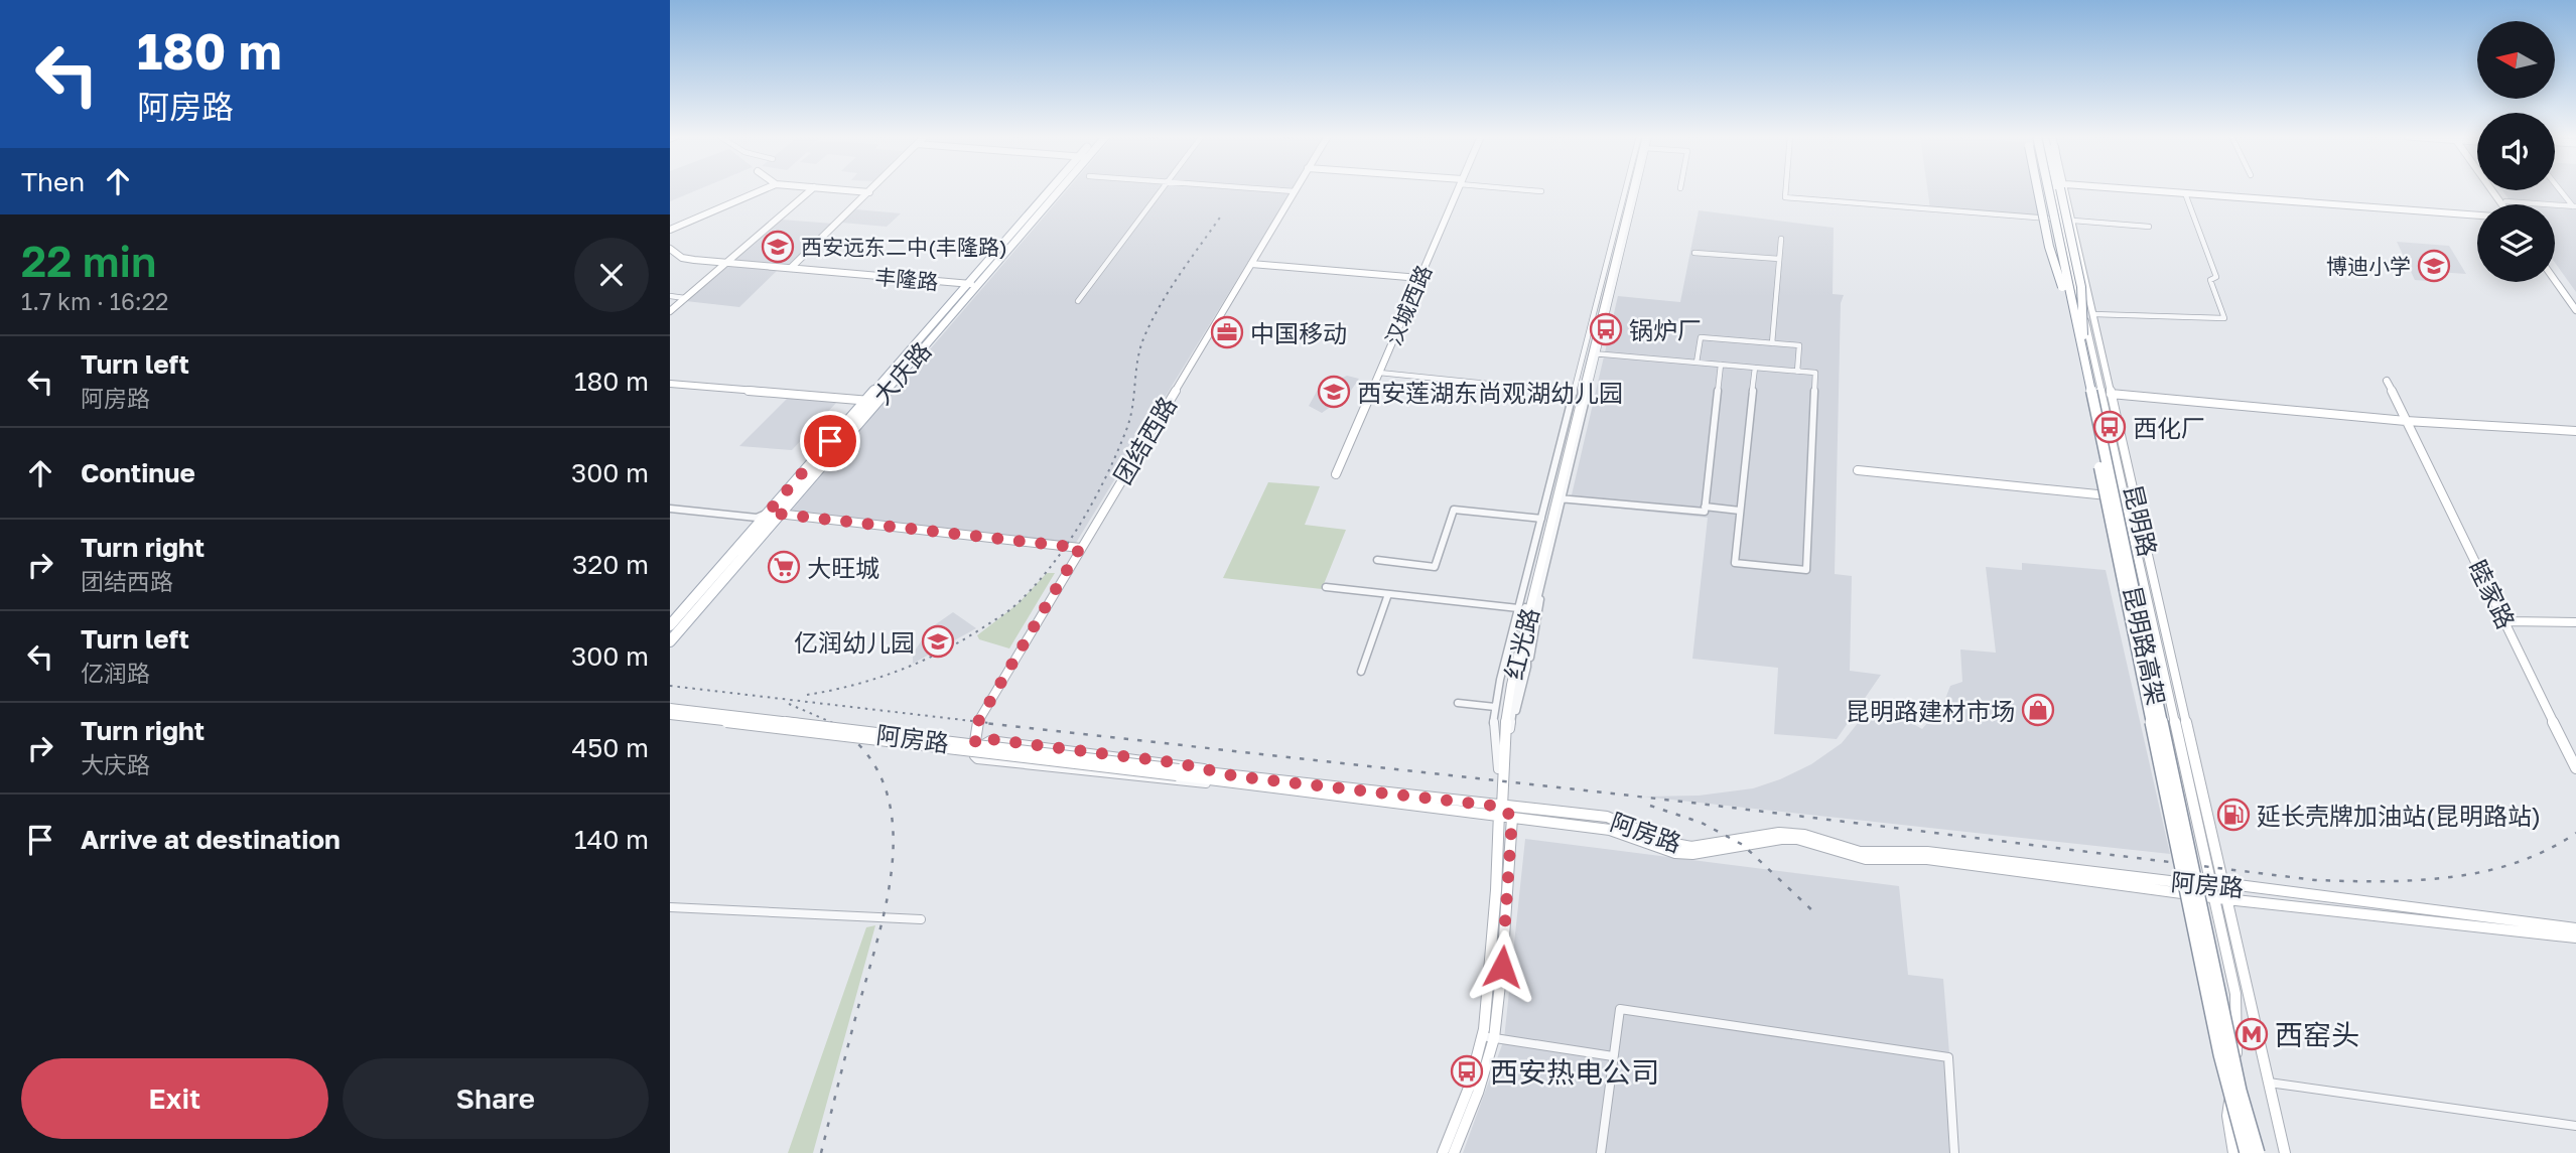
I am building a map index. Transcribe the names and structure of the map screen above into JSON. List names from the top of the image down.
{
  "streets": {
    "highway": ["昆明路高架"],
    "main road": [
      "丰隆路",
      "汉城西路",
      "大庆路",
      "团结西路",
      "昆明路",
      "睦家路",
      "红光路",
      "阿房路"
    ]
  },
  "crossings": [
    ["丰隆路", "大庆路"],
    ["昆明路", "阿房路"],
    ["红光路", "阿房路"]
  ],
  "places": {
    "school or university": [
      "西安远东二中(丰隆路)",
      "博迪小学",
      "西安莲湖东尚观湖幼儿园",
      "亿润幼儿园"
    ],
    "bus stop": ["锅炉厂", "西化厂", "西安热电公司"],
    "office": ["中国移动"],
    "supermarket": ["大旺城"],
    "shop": ["昆明路建材市场"],
    "fuel station": ["延长壳牌加油站(昆明路站)"],
    "metro station": ["西窑头"]
  },
  "north": "left",
  "page": {
    "turn": ["180 m", "阿房路"],
    "then": "Then",
    "heading": ["22 min", "1.7 km · 16:22"],
    "list": [
      {
        "name": "Turn left",
        "note": "阿房路",
        "value": "180 m"
      },
      {
        "name": "Continue",
        "value": "300 m"
      },
      {
        "name": "Turn right",
        "note": "团结西路",
        "value": "320 m"
      },
      {
        "name": "Turn left",
        "note": "亿润路",
        "value": "300 m"
      },
      {
        "name": "Turn right",
        "note": "大庆路",
        "value": "450 m"
      },
      {
        "name": "Arrive at destination",
        "value": "140 m"
      }
    ],
    "buttons": ["Exit", "Share"]
  }
}
